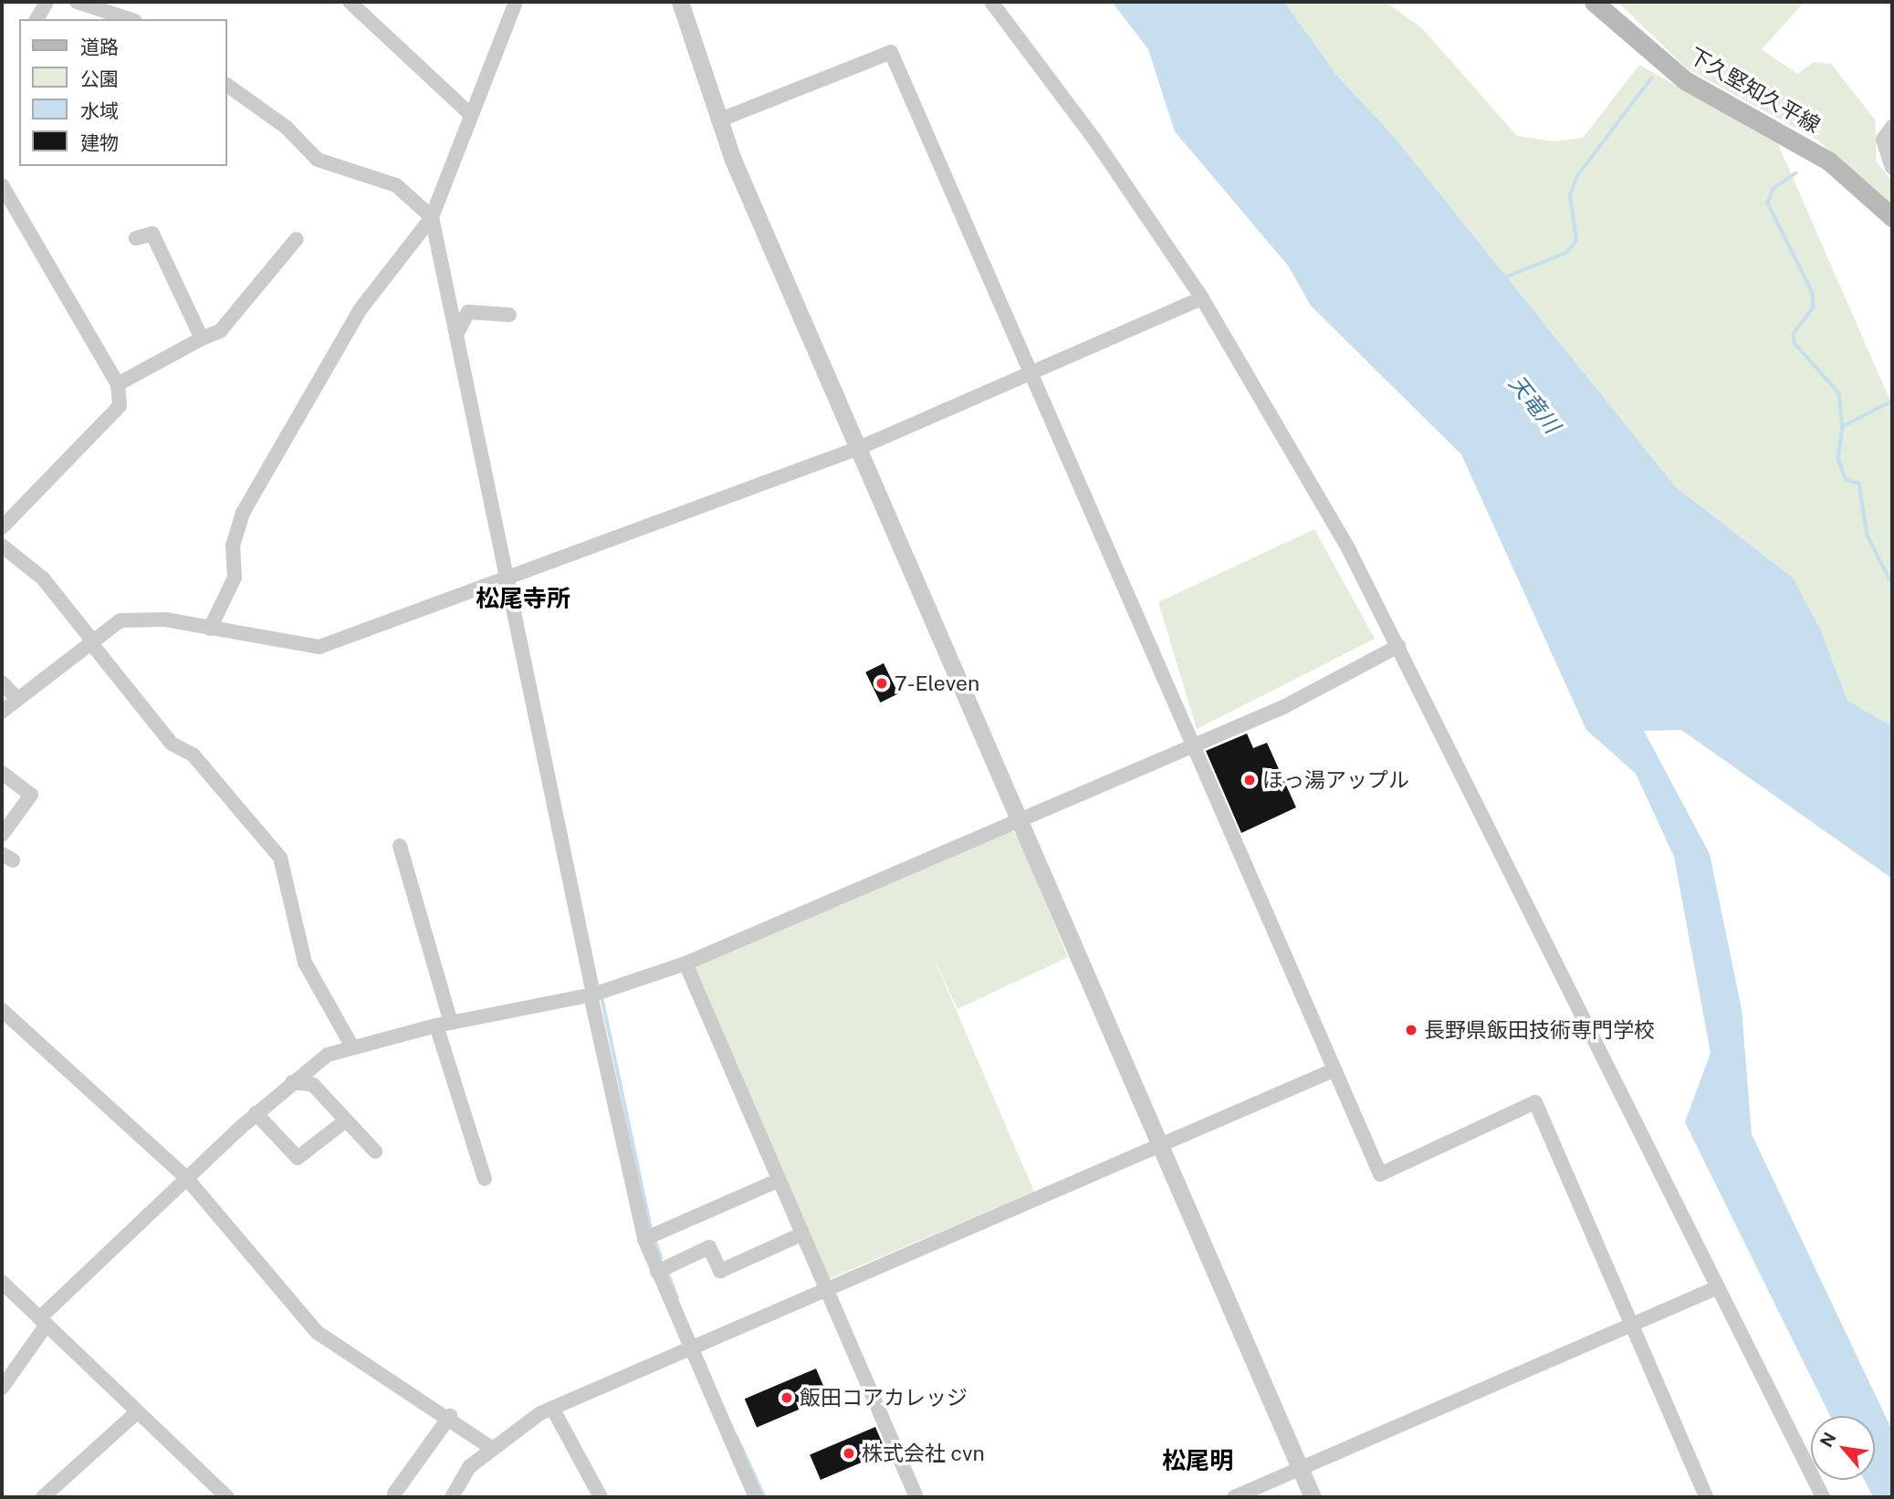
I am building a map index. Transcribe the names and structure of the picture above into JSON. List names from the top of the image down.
{
  "streets": {
    "main road": ["下久堅知久平線"]
  },
  "districts": ["松尾寺所", "松尾明"],
  "water": ["天竜川"],
  "places": [
    "7-Eleven",
    "ほっ湯アップル",
    "長野県飯田技術専門学校",
    "飯田コアカレッジ",
    "株式会社 cvn"
  ],
  "legend": [
    "道路",
    "公園",
    "水域",
    "建物"
  ],
  "north": "top left"
}
